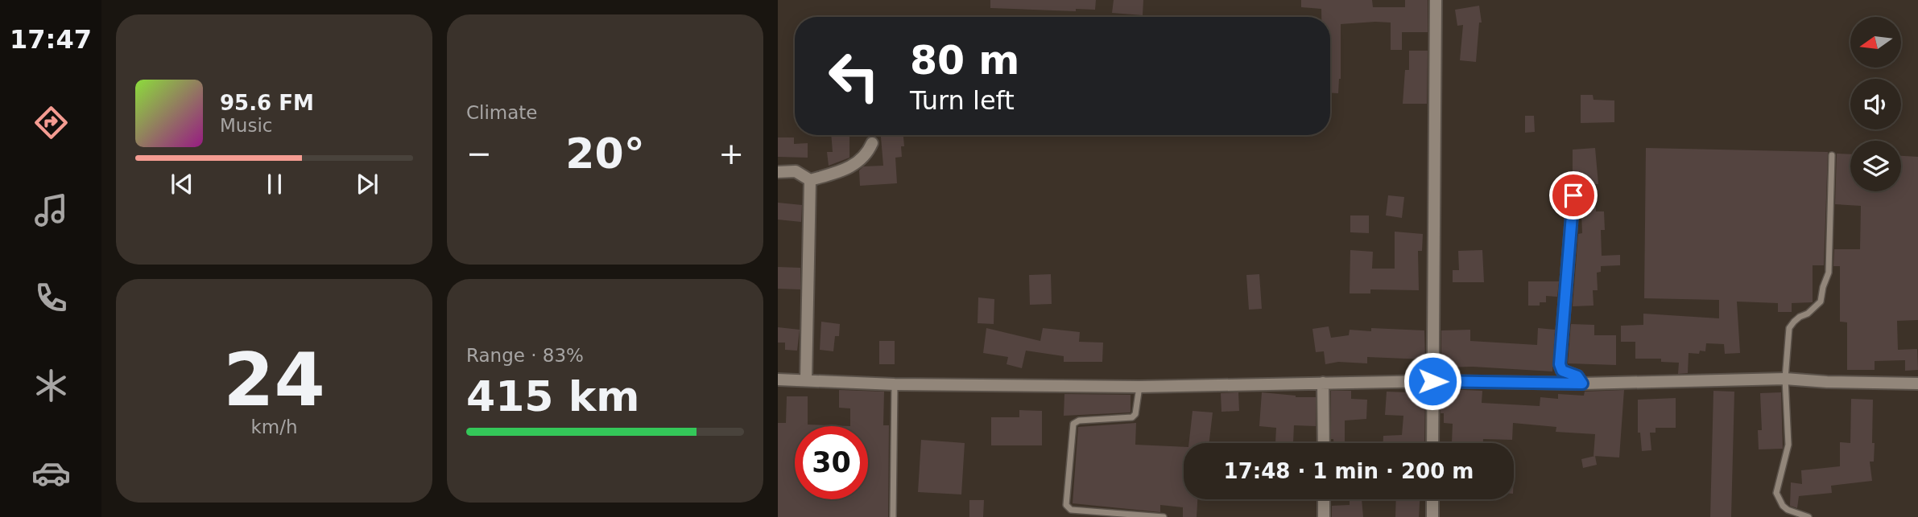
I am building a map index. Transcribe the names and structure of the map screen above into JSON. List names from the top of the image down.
{
  "north": "left",
  "page": {
    "tabs": "17:47",
    "tile": [
      "Climate",
      ["24", "km/h"],
      ["Range · 83%", "415 km"]
    ],
    "turn": ["80 m", "Turn left"],
    "song": ["95.6 FM", "Music"],
    "heat": ["−", "20°", "+"],
    "limit": "30",
    "trip": "17:48 · 1 min · 200 m"
  }
}
